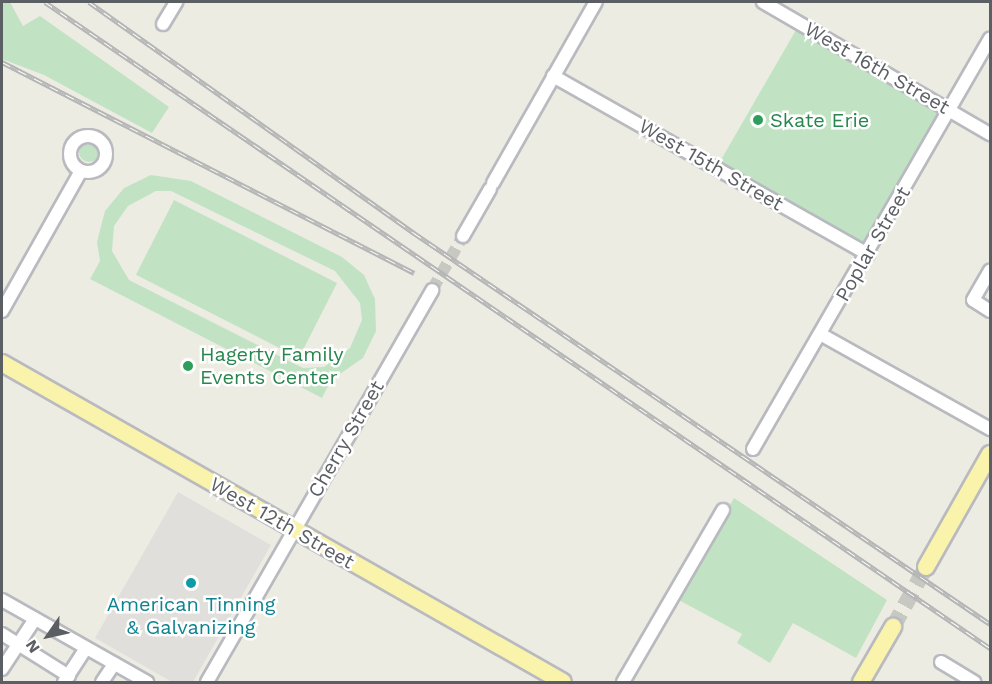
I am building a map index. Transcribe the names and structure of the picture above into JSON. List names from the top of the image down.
{
  "streets": {
    "main road": ["West 12th Street"],
    "street": [
      "West 16th Street",
      "West 15th Street",
      "Poplar Street",
      "Cherry Street"
    ]
  },
  "crossings": [
    ["West 16th Street", "Poplar Street"],
    ["West 15th Street", "Poplar Street"],
    ["Cherry Street", "West 12th Street"]
  ],
  "places": ["Skate Erie", "Hagerty Family Events Center", "American Tinning & Galvanizing"],
  "north": "bottom left"
}
